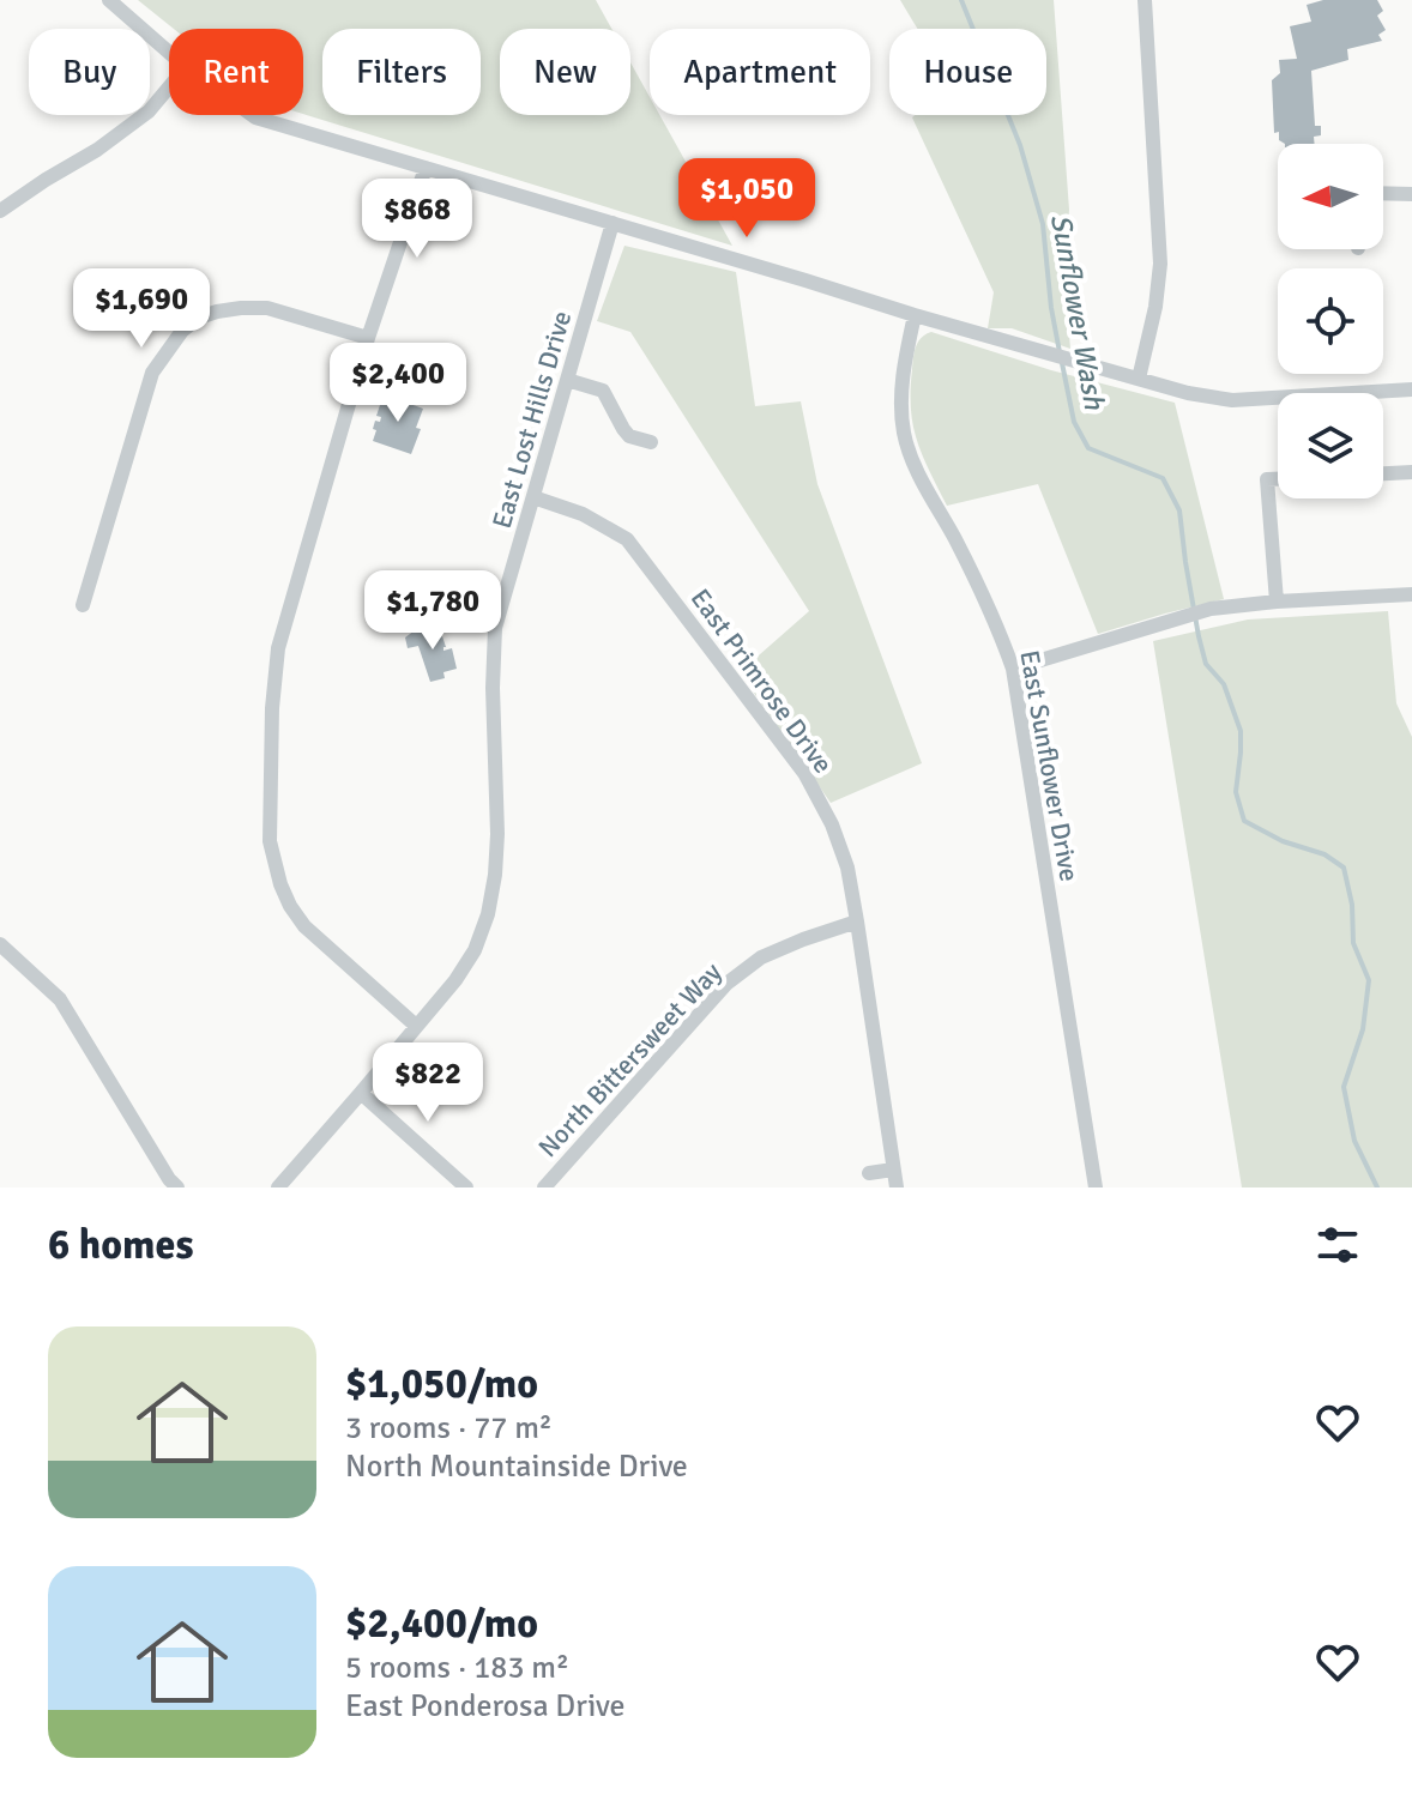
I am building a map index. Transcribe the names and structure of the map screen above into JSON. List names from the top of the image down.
{
  "streets": {
    "street": [
      "East Lost Hills Drive",
      "East Primrose Drive",
      "East Sunflower Drive",
      "North Bittersweet Way"
    ]
  },
  "crossings": [
    ["East Lost Hills Drive", "East Primrose Drive"],
    ["East Primrose Drive", "North Bittersweet Way"]
  ],
  "water": ["Sunflower Wash"],
  "north": "left",
  "page": {
    "chip": [
      "Buy",
      "Rent",
      "Filters",
      "New",
      "Apartment",
      "House"
    ],
    "price": [
      "$1,050",
      "$868",
      "$1,690",
      "$2,400",
      "$1,780",
      "$822"
    ],
    "heading": "6 homes",
    "list": [
      {
        "name": "$1,050/mo",
        "note": "3 rooms · 77 m² · North Mountainside Drive"
      },
      {
        "name": "$2,400/mo",
        "note": "5 rooms · 183 m² · East Ponderosa Drive"
      }
    ]
  }
}
